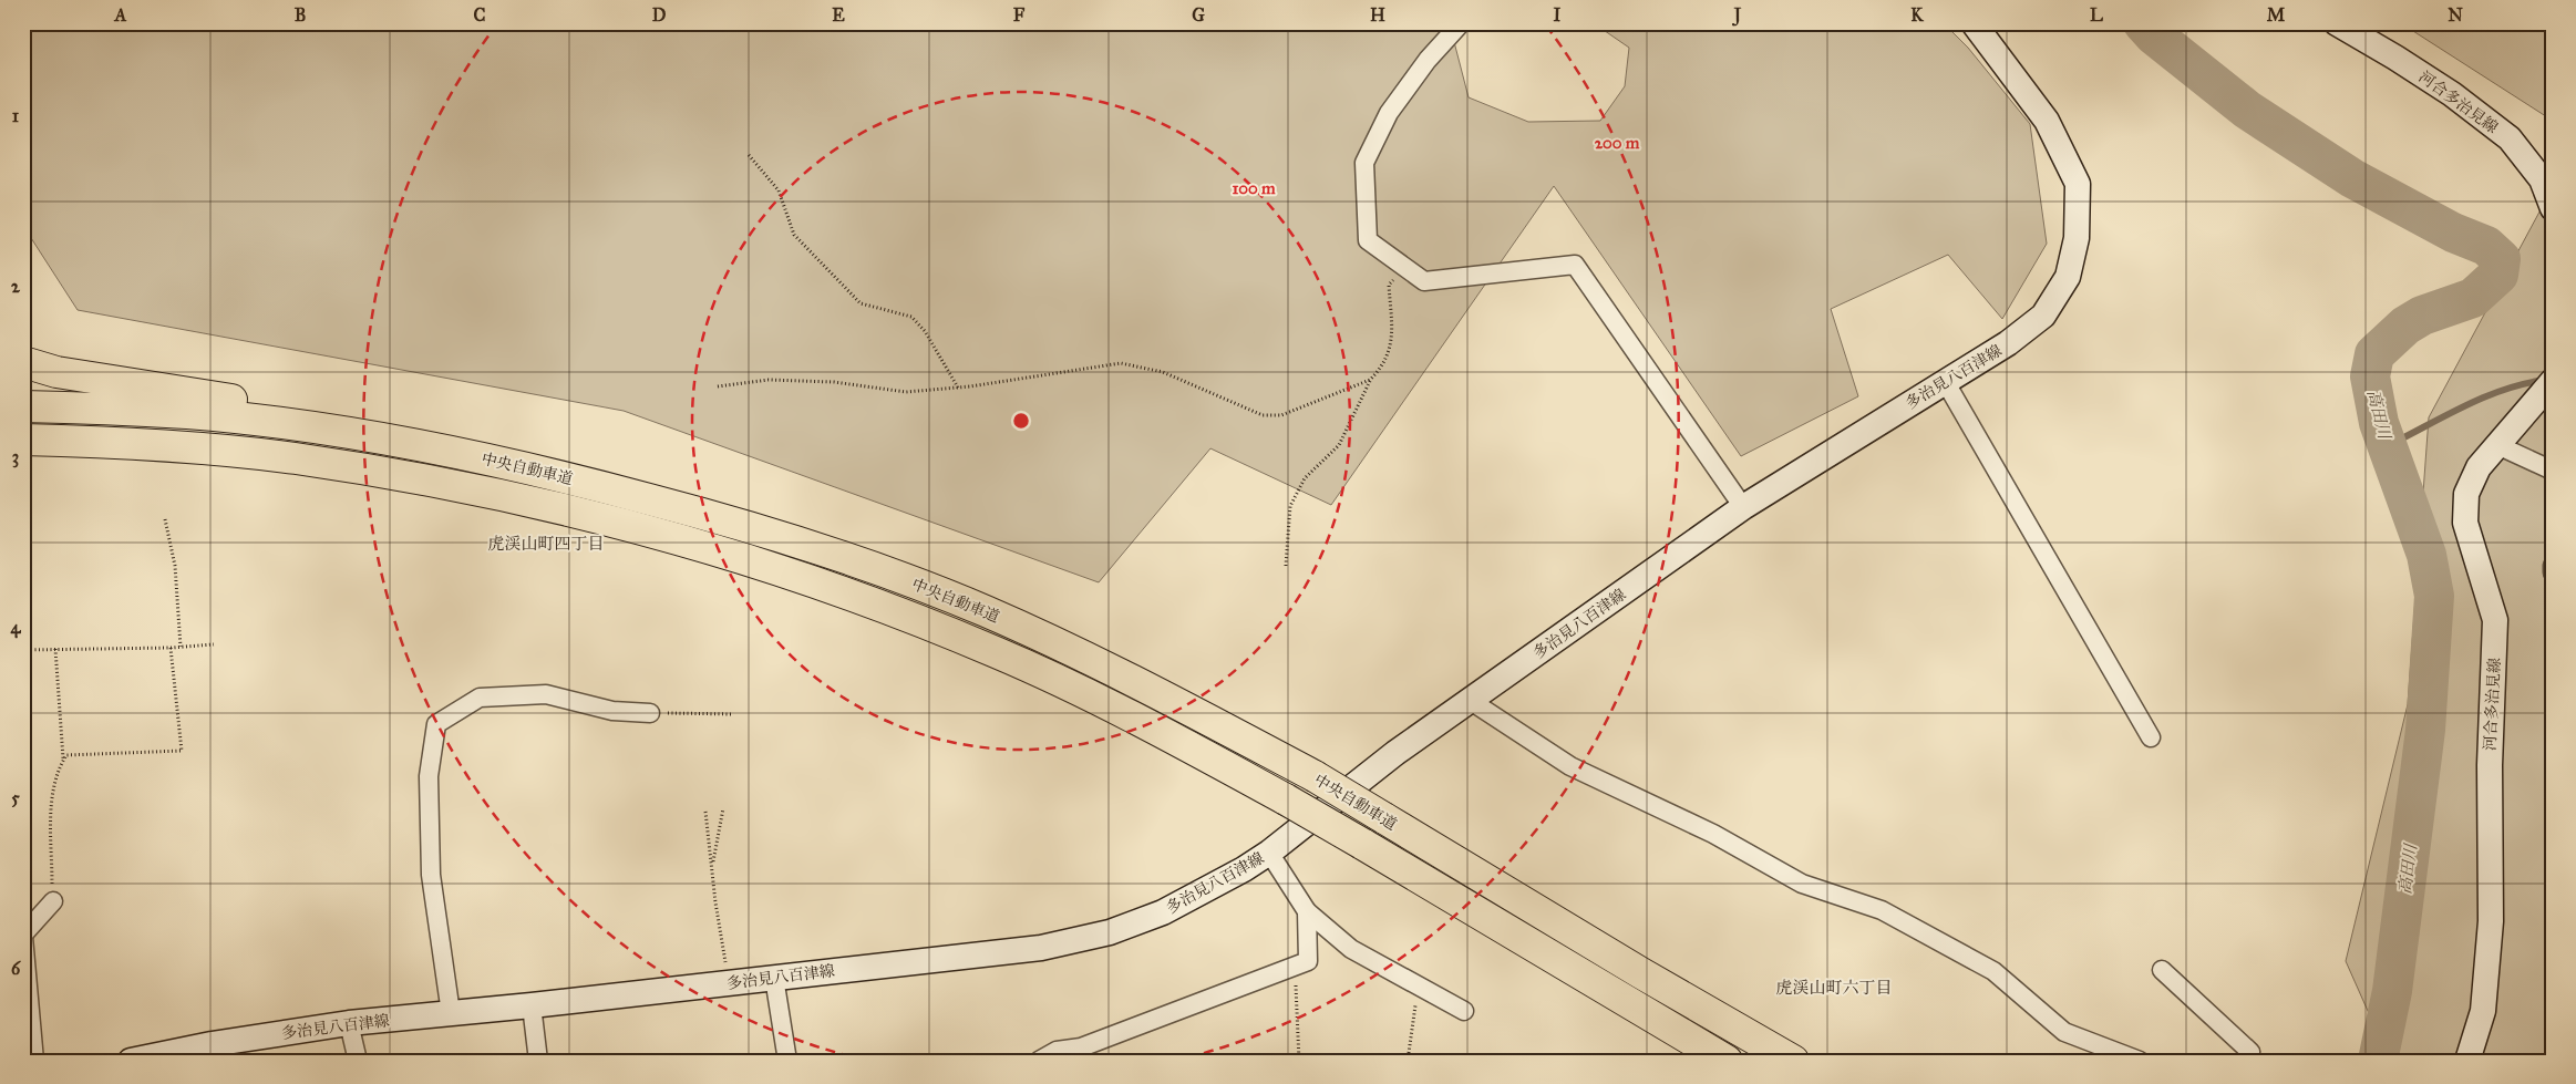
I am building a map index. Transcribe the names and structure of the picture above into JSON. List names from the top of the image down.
{
  "streets": {
    "highway": ["中央自動車道"],
    "main road": ["河合多治見線", "多治見八百津線"]
  },
  "districts": ["虎渓山町四丁目", "虎渓山町六丁目"],
  "water": ["高田川"],
  "grid": {
    "columns": [
      "A",
      "B",
      "C",
      "D",
      "E",
      "F",
      "G",
      "H",
      "I",
      "J",
      "K",
      "L",
      "M",
      "N"
    ],
    "rows": [
      "1",
      "2",
      "3",
      "4",
      "5",
      "6"
    ]
  },
  "rings": ["200 m", "100 m"]
}
